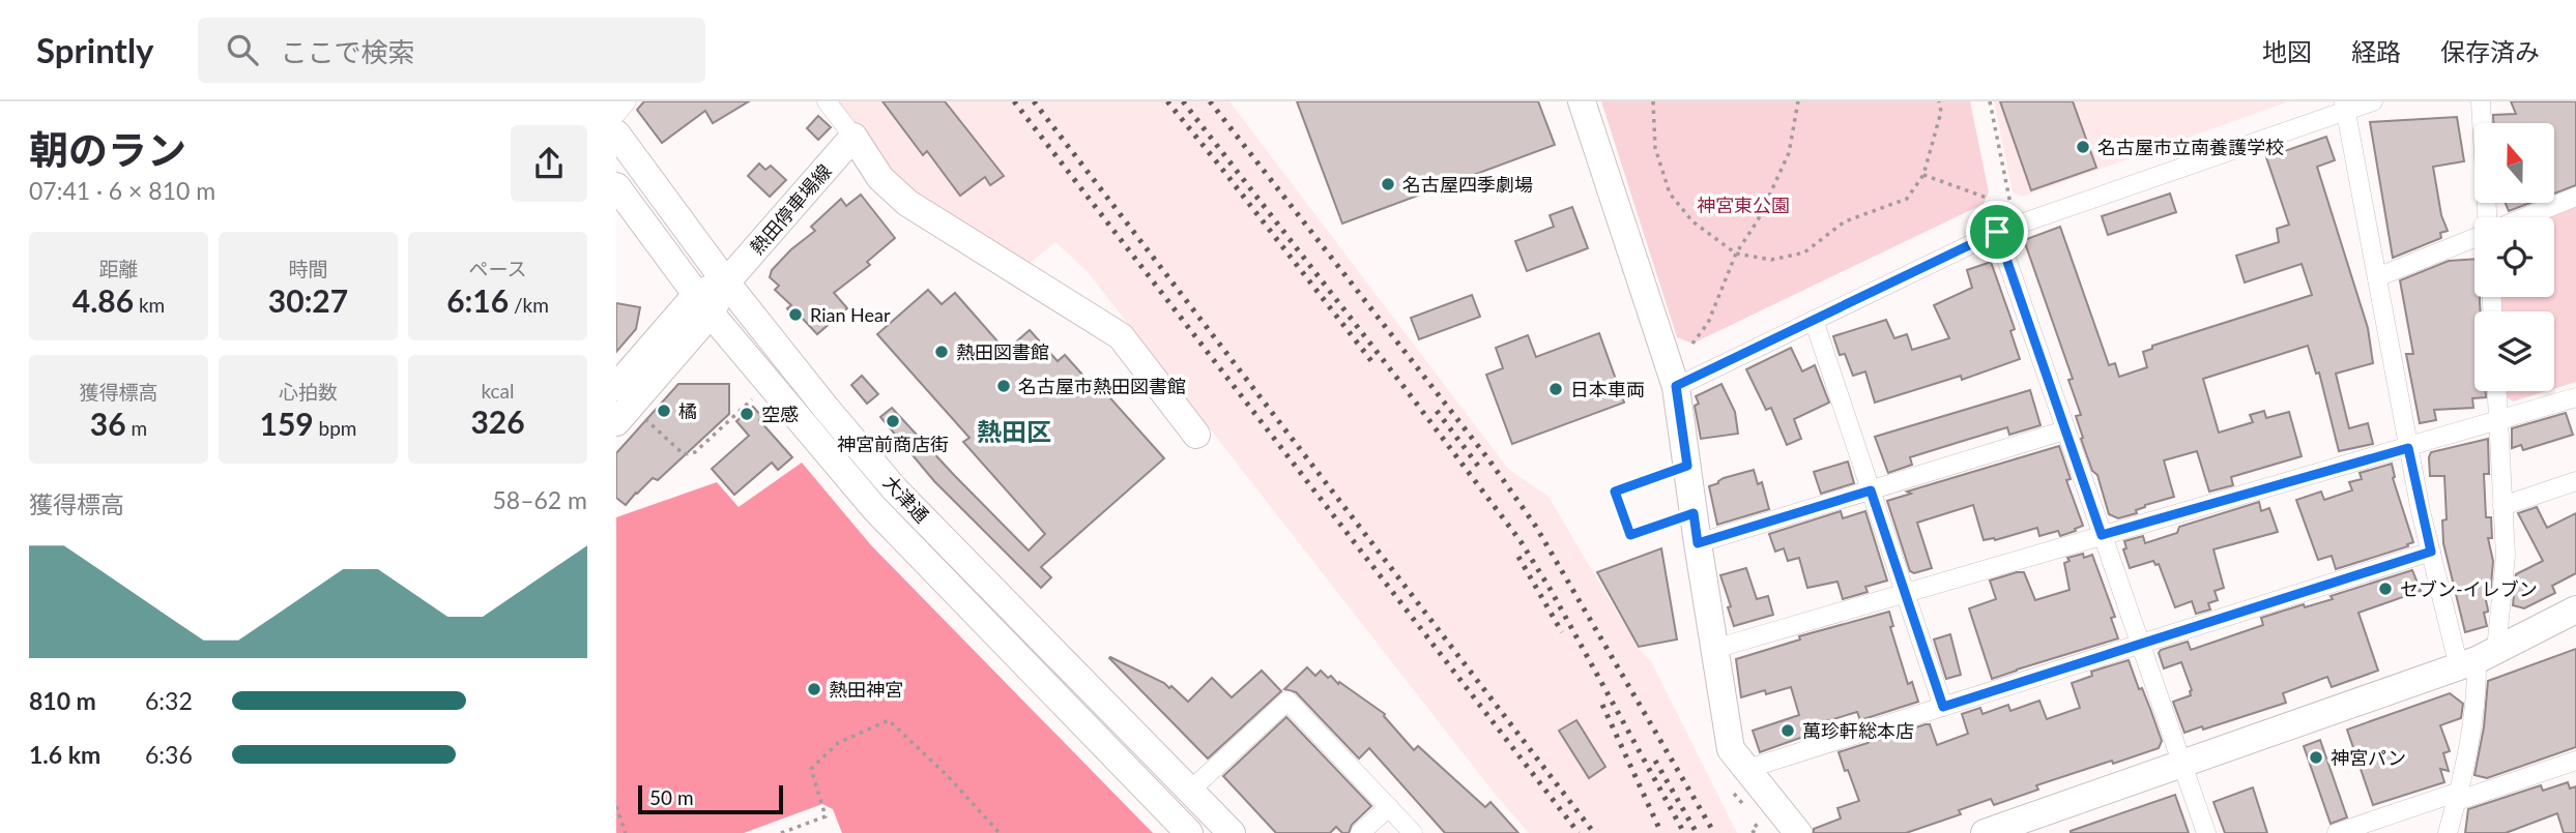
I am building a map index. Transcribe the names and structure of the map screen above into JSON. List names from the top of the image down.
{
  "streets": {
    "street": ["熱田停車場線", "大津通"]
  },
  "crossings": [
    ["熱田停車場線", "大津通"]
  ],
  "districts": ["熱田区"],
  "parks": ["神宮東公園"],
  "places": [
    "名古屋市立南養護学校",
    "名古屋四季劇場",
    "Rian Hear",
    "熱田図書館",
    "名古屋市熱田図書館",
    "日本車両",
    "橘",
    "空感",
    "神宮前商店街",
    "セブン-イレブン",
    "熱田神宮",
    "萬珍軒総本店",
    "神宮パン"
  ],
  "scale_bar": "50 m",
  "north": "top",
  "page": {
    "header": "Sprintly",
    "search": "ここで検索",
    "nav": ["地図", "経路", "保存済み"],
    "heading": ["朝のラン", "07:41 · 6 × 810 m"],
    "stats": [
      ["距離", "4.86 km"],
      ["時間", "30:27"],
      ["ペース", "6:16 /km"],
      ["獲得標高", "36 m"],
      ["心拍数", "159 bpm"],
      ["kcal", "326"]
    ],
    "chart": ["獲得標高", "58–62 m"],
    "list": [
      {
        "name": "810 m",
        "note": "6:32"
      },
      {
        "name": "1.6 km",
        "note": "6:36"
      }
    ],
    "scale": "50 m"
  }
}
